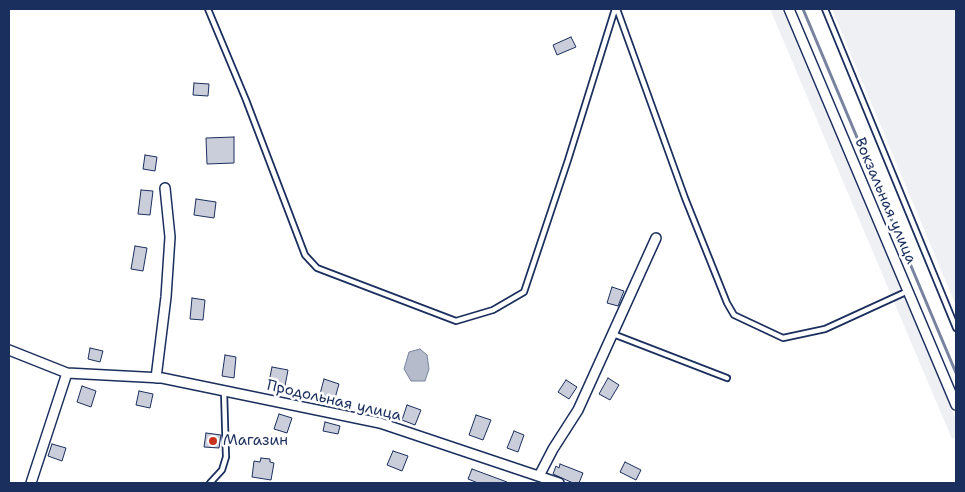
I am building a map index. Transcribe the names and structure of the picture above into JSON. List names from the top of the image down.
{
  "streets": {
    "street": ["Вокзальная улица", "Продольная улица"]
  },
  "places": ["Магазин"]
}
